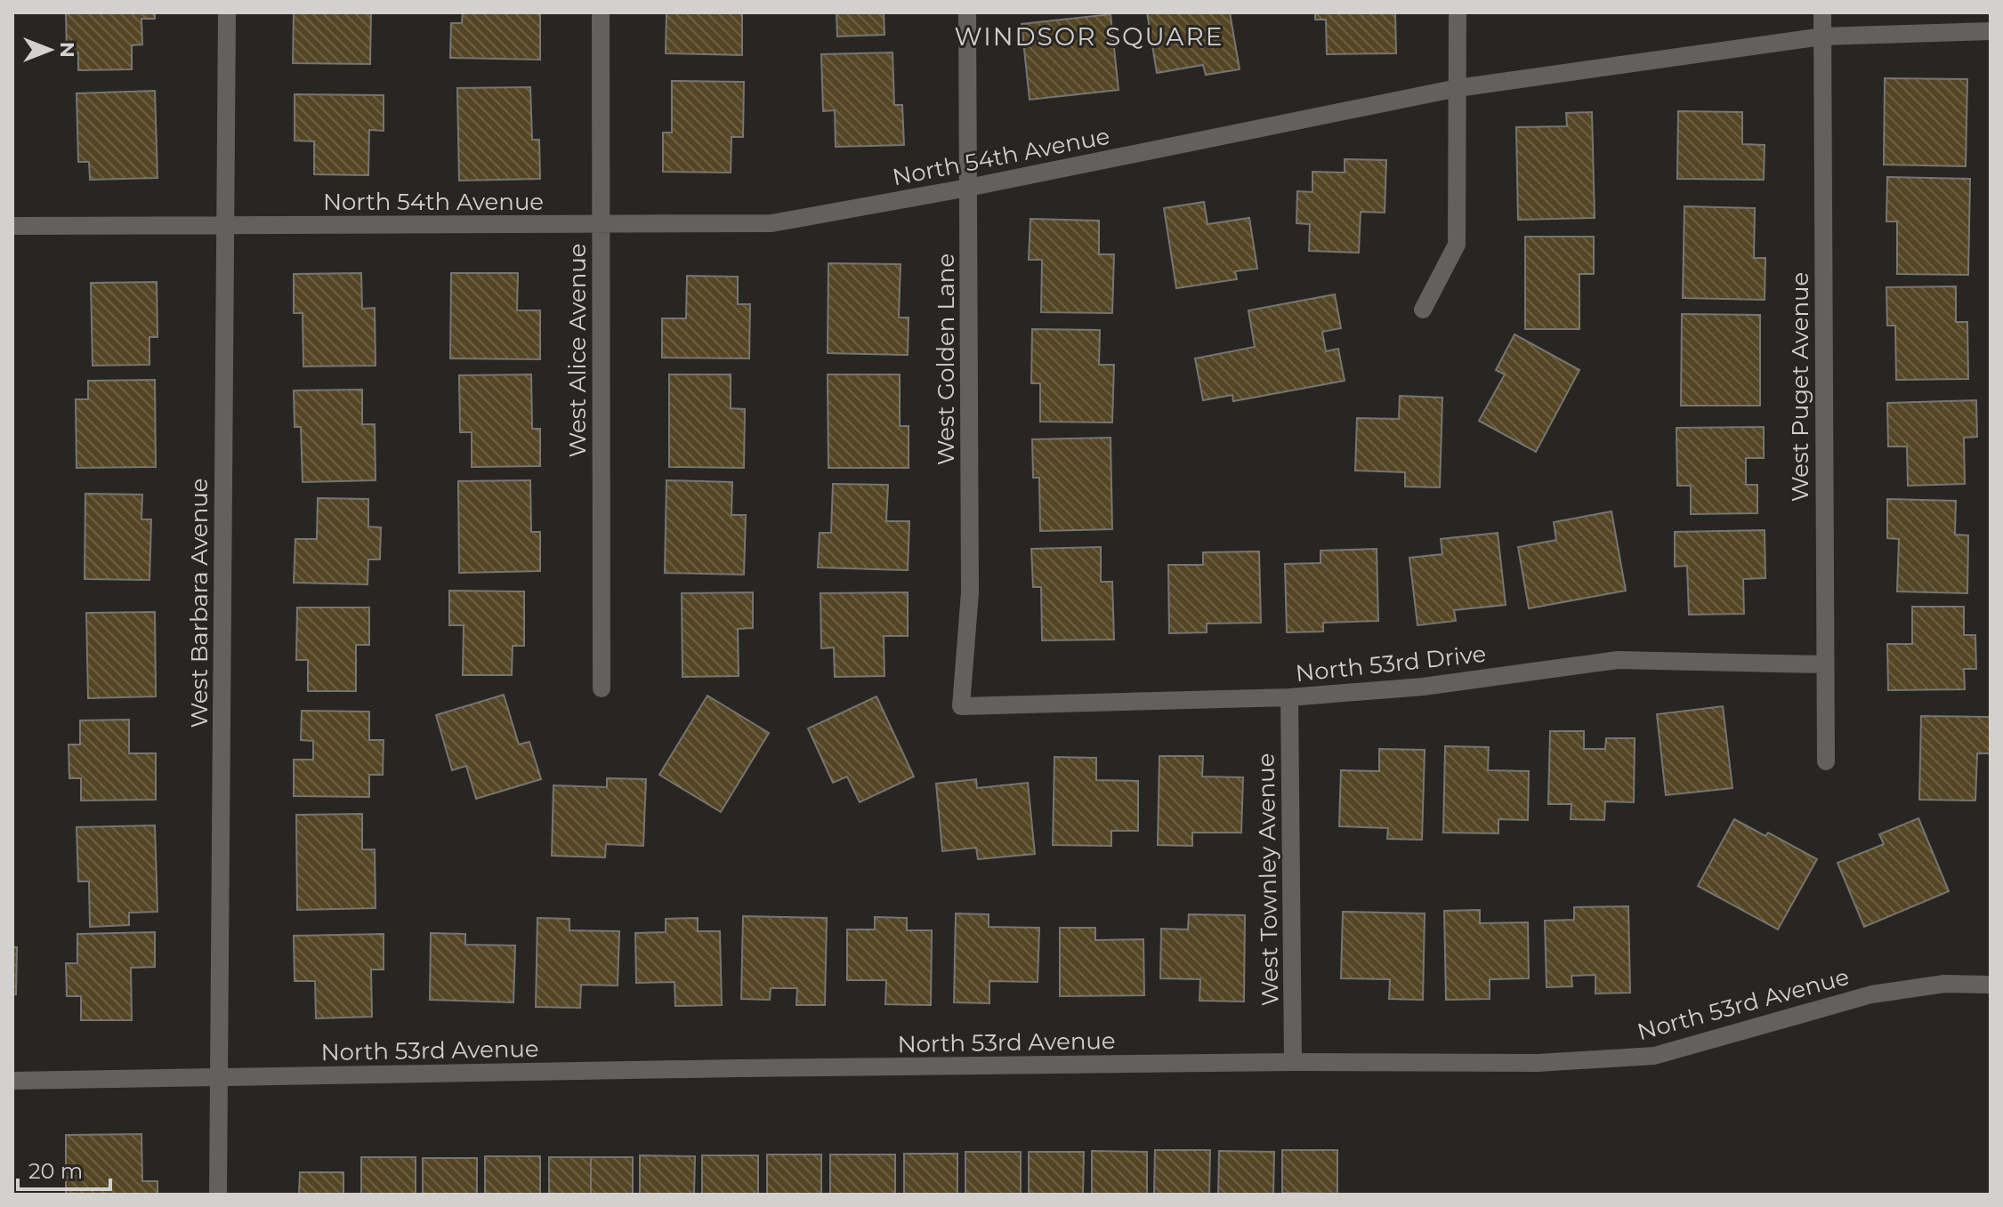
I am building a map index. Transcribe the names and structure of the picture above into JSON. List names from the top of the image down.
{
  "streets": {
    "street": [
      "North 54th Avenue",
      "West Alice Avenue",
      "West Golden Lane",
      "West Puget Avenue",
      "West Barbara Avenue",
      "North 53rd Drive",
      "West Townley Avenue",
      "North 53rd Avenue"
    ]
  },
  "crossings": [
    ["North 54th Avenue", "West Alice Avenue"],
    ["North 54th Avenue", "West Golden Lane"],
    ["North 54th Avenue", "West Puget Avenue"],
    ["North 54th Avenue", "West Barbara Avenue"],
    ["West Golden Lane", "North 53rd Drive"],
    ["West Puget Avenue", "North 53rd Drive"],
    ["West Barbara Avenue", "North 53rd Avenue"],
    ["North 53rd Drive", "West Townley Avenue"],
    ["West Townley Avenue", "North 53rd Avenue"]
  ],
  "districts": ["WINDSOR SQUARE"],
  "scale_bar": "20 m",
  "north": "right"
}
